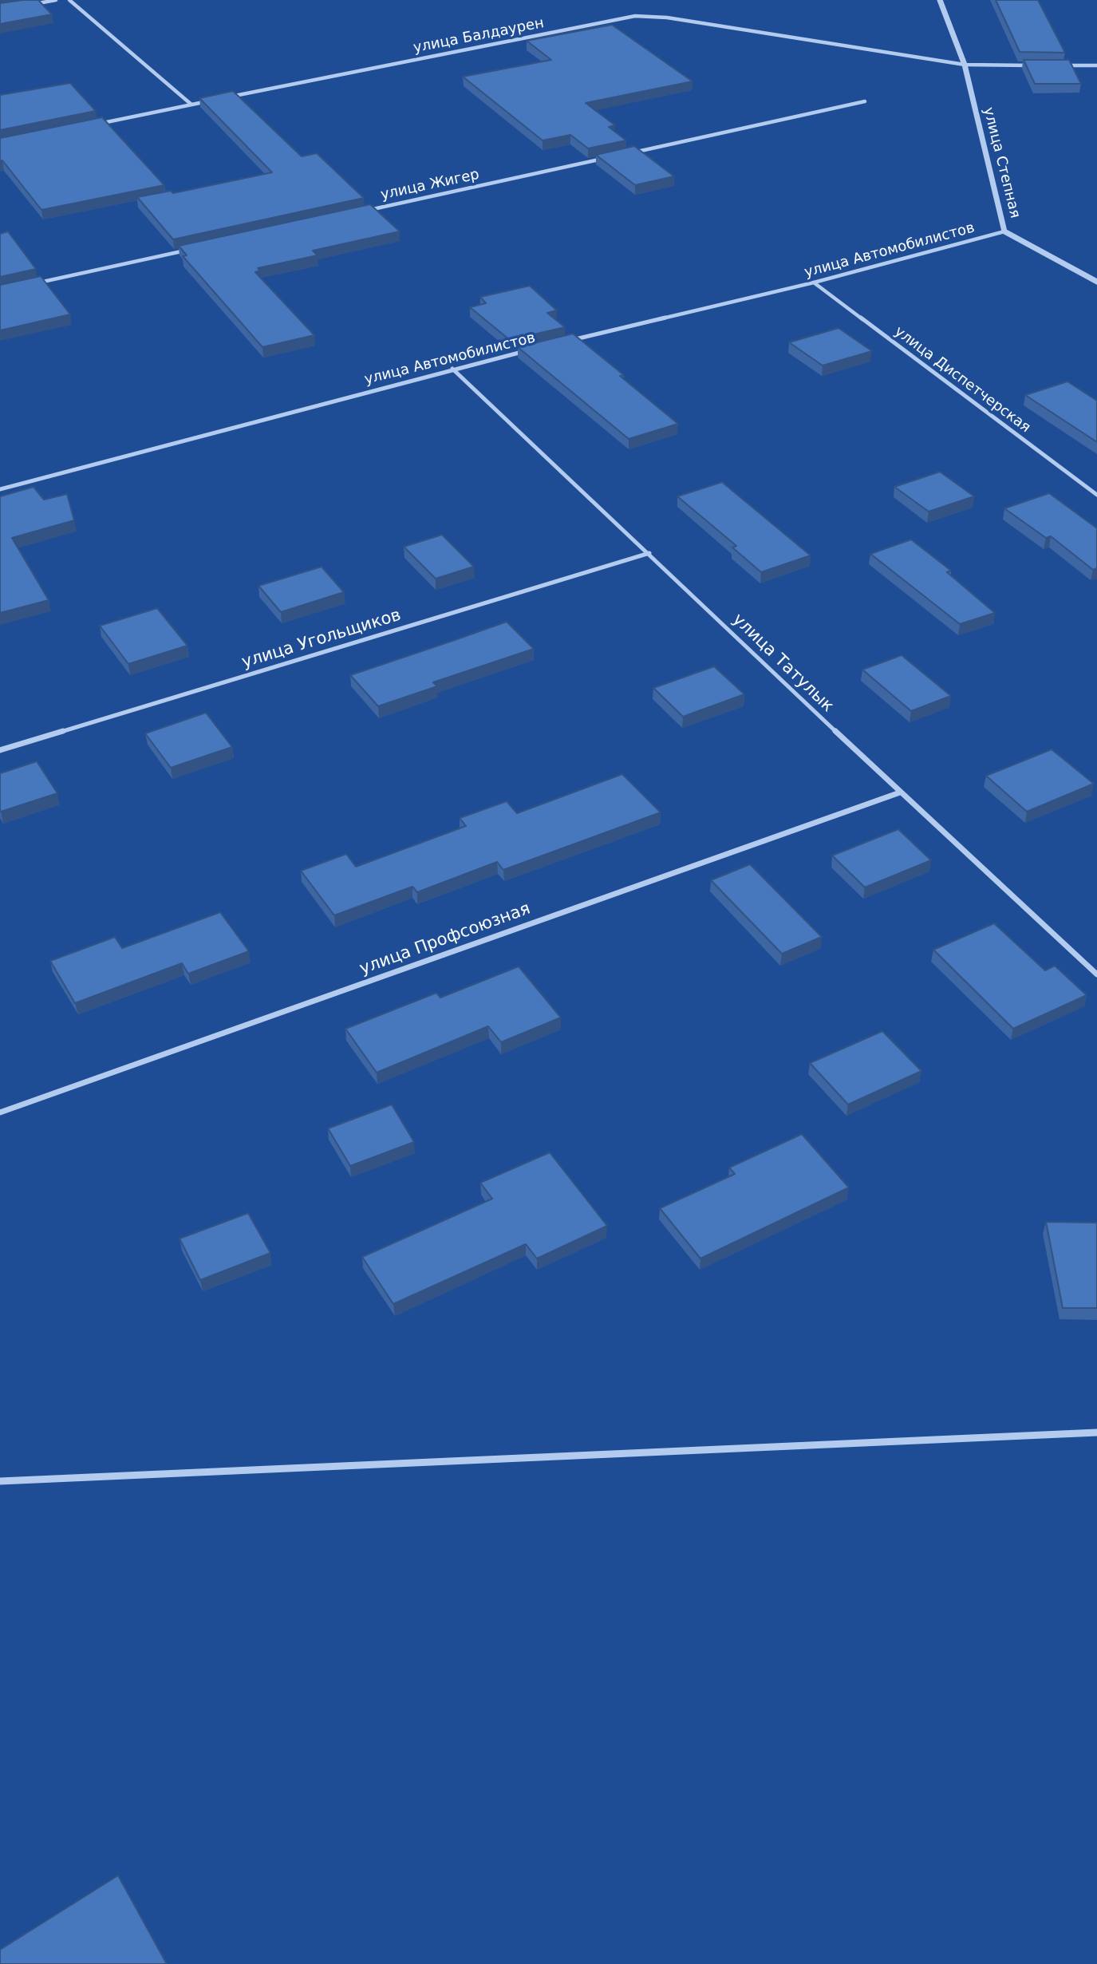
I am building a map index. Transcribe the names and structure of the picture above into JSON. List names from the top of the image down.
{
  "streets": {
    "street": [
      "улица Балдаурен",
      "улица Степная",
      "улица Жигер",
      "улица Автомобилистов",
      "улица Диспетчерская",
      "улица Угольщиков",
      "улица Татулык",
      "улица Профсоюзная"
    ]
  },
  "crossings": [
    ["улица Балдаурен", "улица Степная"],
    ["улица Степная", "улица Автомобилистов"],
    ["улица Автомобилистов", "улица Диспетчерская"],
    ["улица Автомобилистов", "улица Татулык"],
    ["улица Угольщиков", "улица Татулык"],
    ["улица Татулык", "улица Профсоюзная"]
  ]
}
